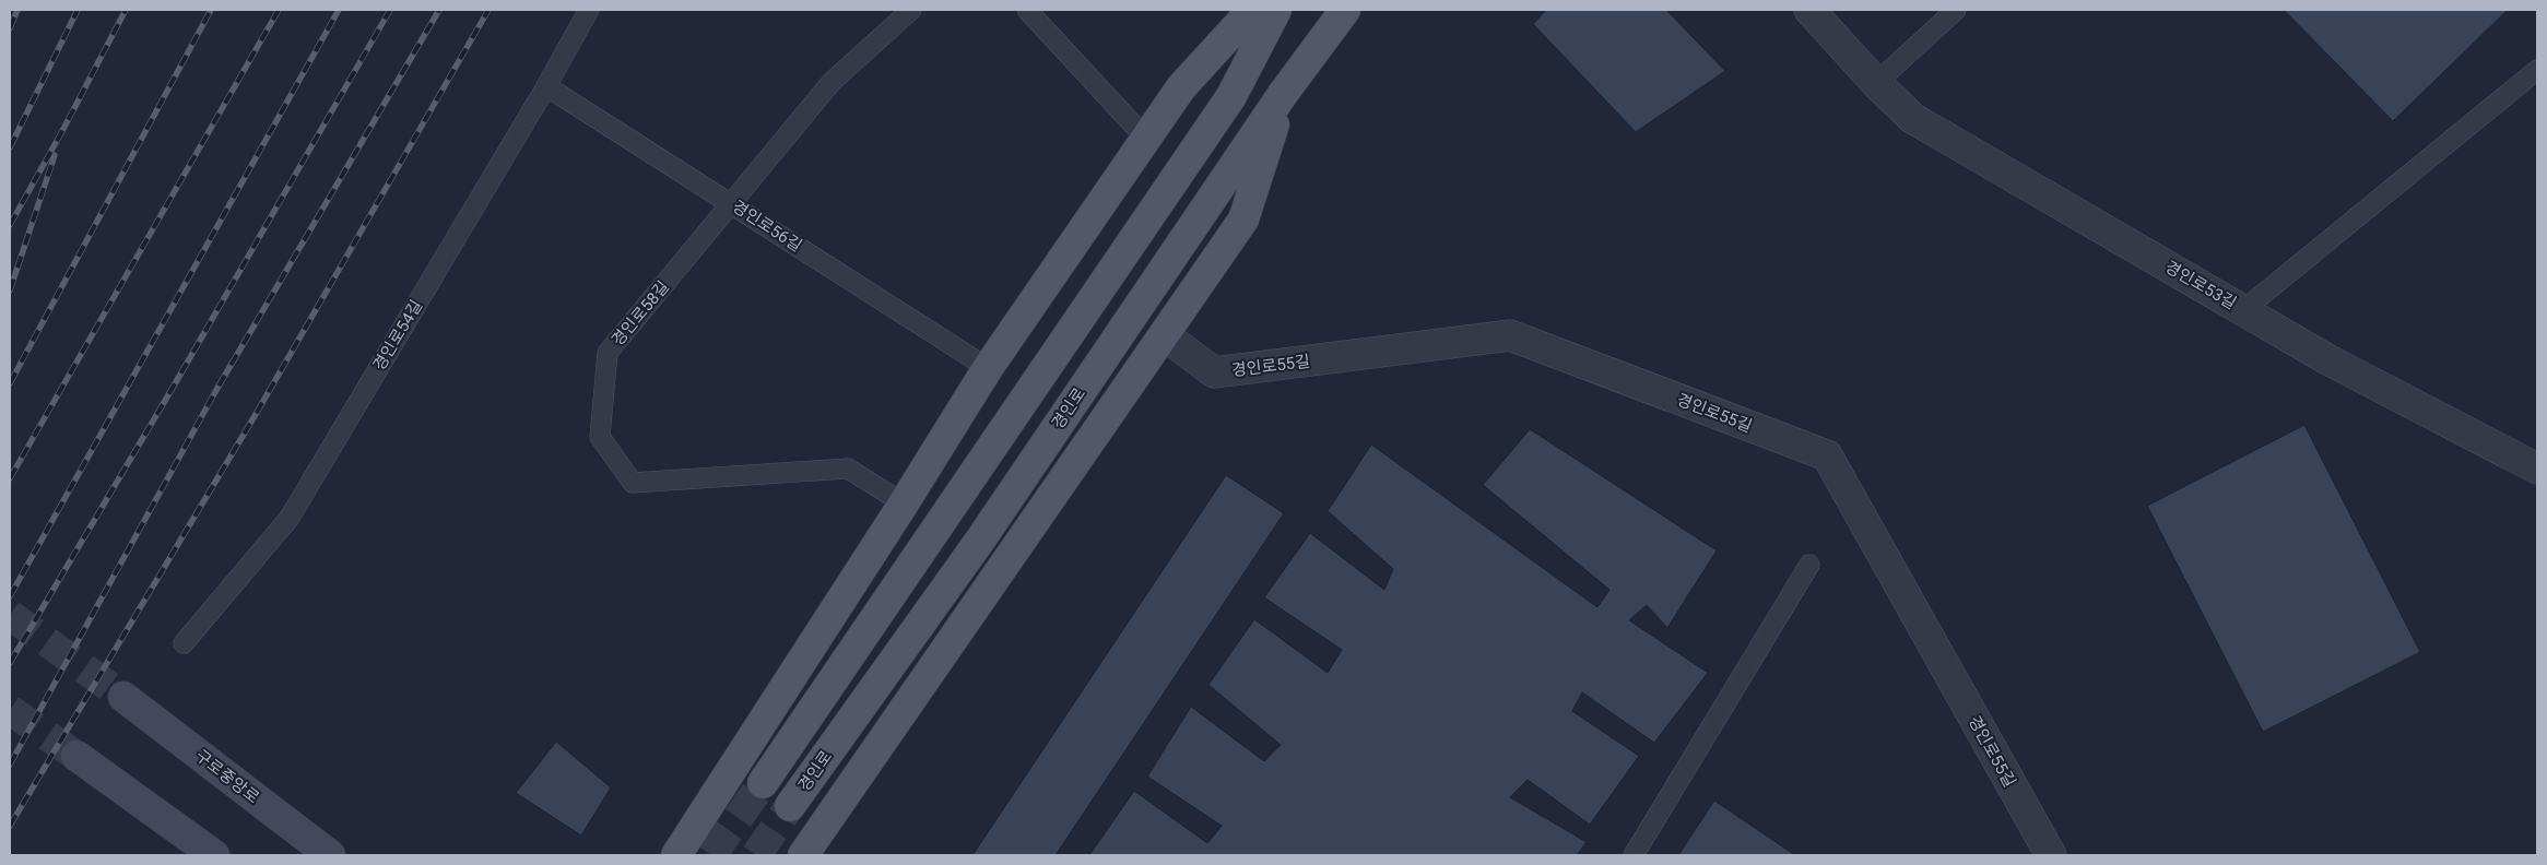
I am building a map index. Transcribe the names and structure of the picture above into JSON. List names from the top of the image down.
{
  "streets": {
    "main road": ["경인로", "구로중앙로"],
    "street": ["경인로53길", "경인로55길"],
    "lane": ["경인로56길", "경인로58길", "경인로54길"]
  },
  "crossings": [
    ["경인로56길", "경인로58길"],
    ["경인로56길", "경인로54길"]
  ]
}
